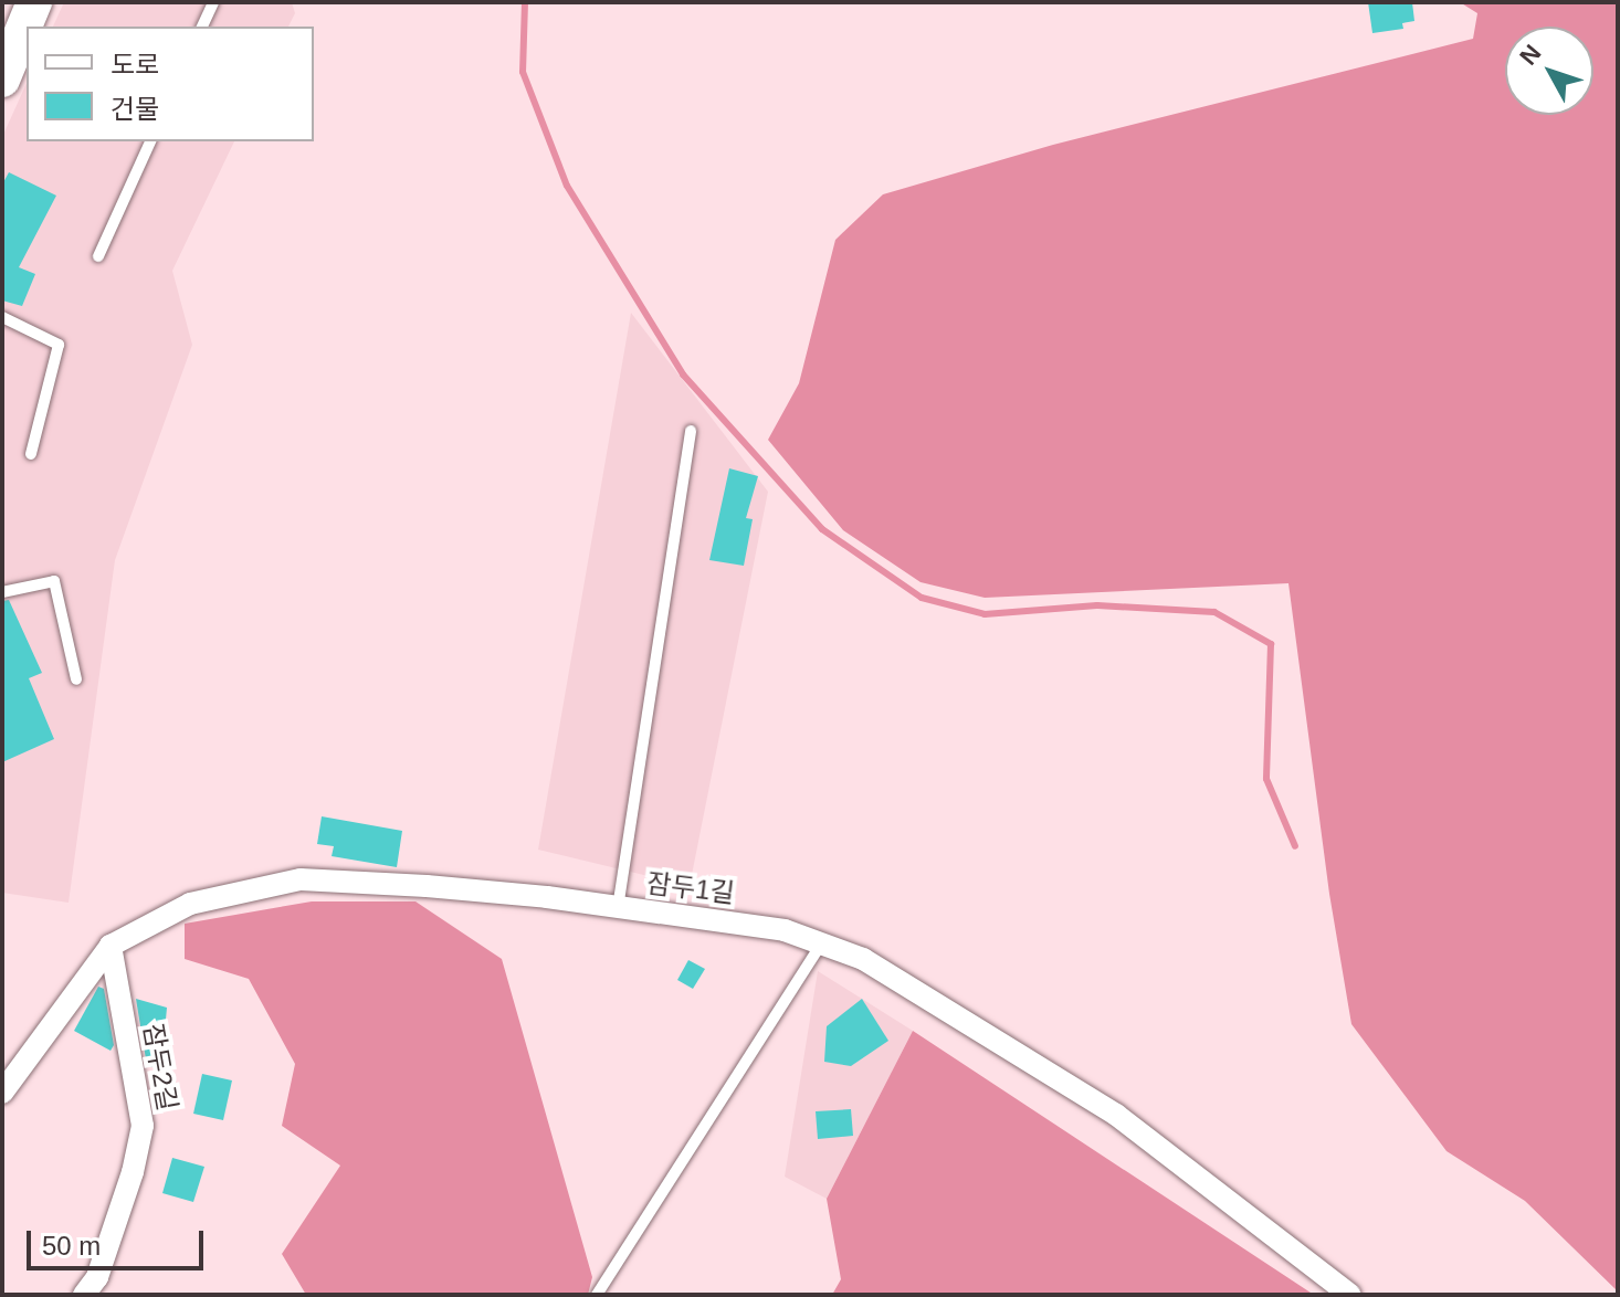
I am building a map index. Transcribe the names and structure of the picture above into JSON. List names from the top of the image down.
{
  "streets": {
    "street": ["잠두1길", "잠두2길"]
  },
  "crossings": [
    ["잠두1길", "잠두2길"]
  ],
  "legend": ["도로", "건물"],
  "scale_bar": "50 m",
  "north": "top left"
}
